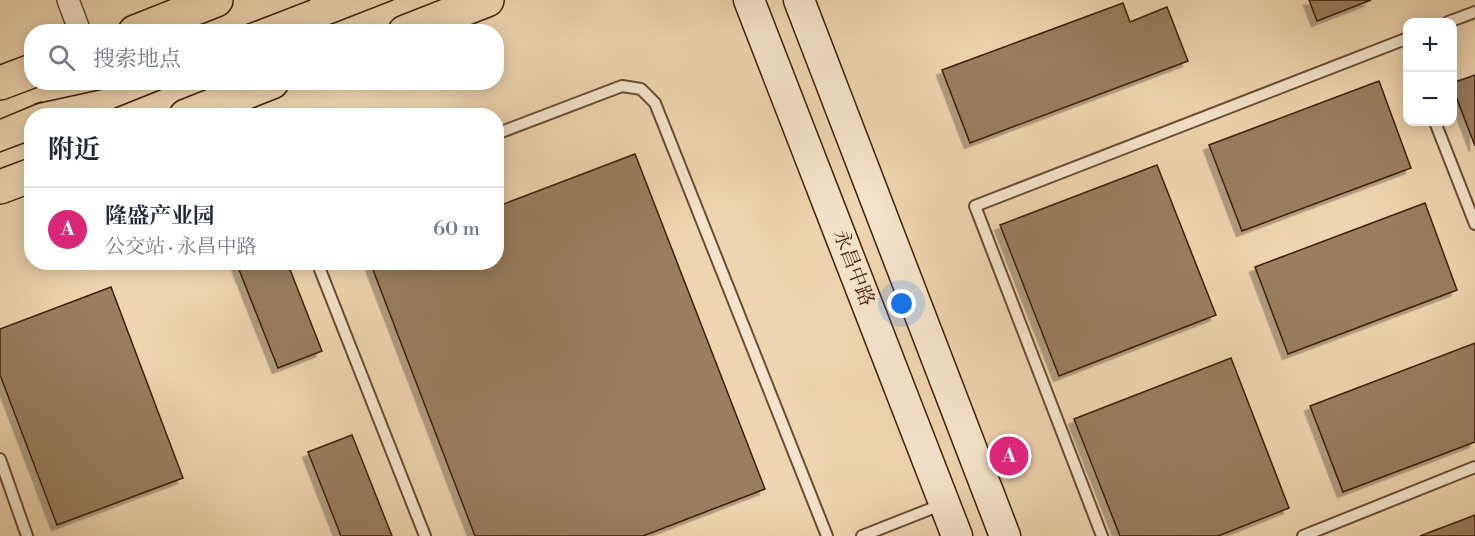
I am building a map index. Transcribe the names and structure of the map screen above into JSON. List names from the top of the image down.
{
  "streets": {
    "street": ["永昌中路"]
  },
  "page": {
    "map_buttons": ["+", "−"],
    "search": "搜索地点",
    "heading": "附近",
    "list": [
      {
        "mark": "A",
        "name": "隆盛产业园",
        "note": "公交站 · 永昌中路",
        "value": "60 m"
      }
    ],
    "pins": "A"
  }
}
